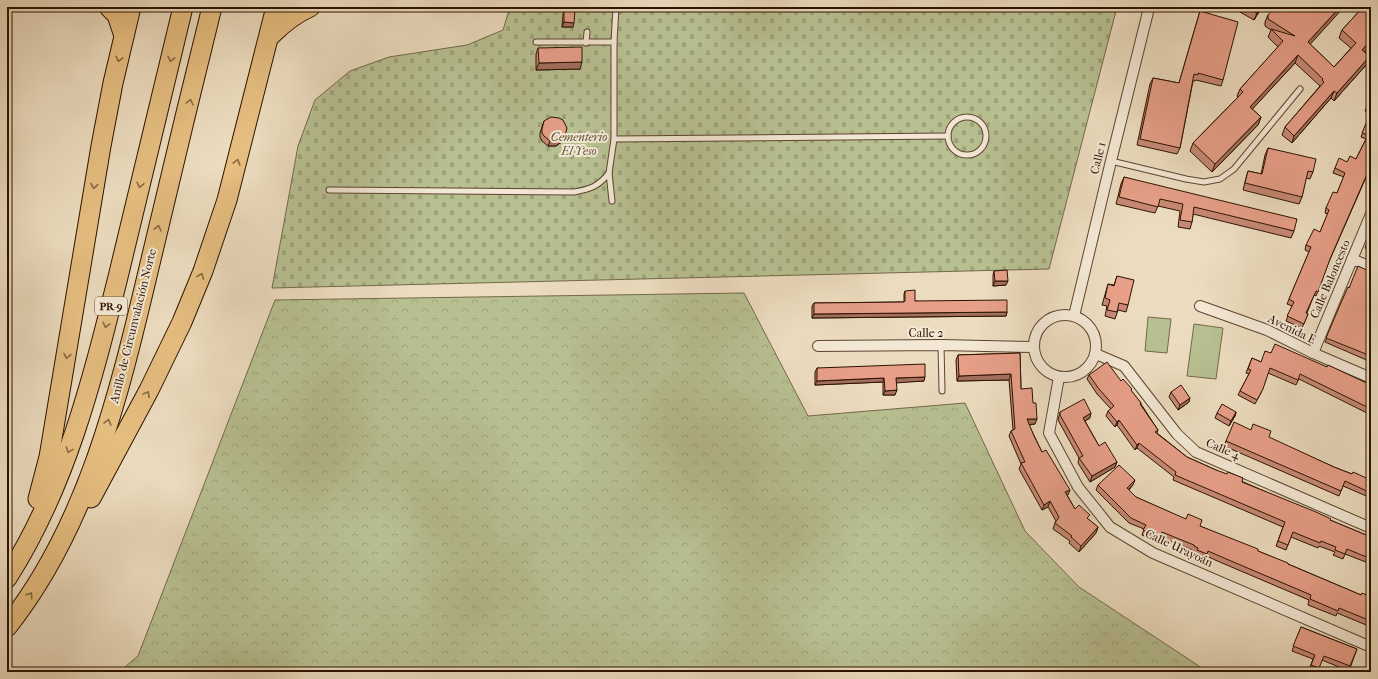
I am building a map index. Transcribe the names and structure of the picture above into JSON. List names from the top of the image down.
{
  "streets": {
    "highway": ["PR-9", "Anillo de Circunvalación Norte"],
    "street": [
      "Calle 1",
      "Calle Baloncesto",
      "Avenida E",
      "Calle 2",
      "Calle 4",
      "Calle Urayoán"
    ]
  },
  "crossings": [
    ["Calle 1", "Calle 2"],
    ["Calle 1", "Calle 4"],
    ["Calle 1", "Calle Urayoán"],
    ["Calle Baloncesto", "Avenida E"],
    ["Calle 2", "Calle 4"],
    ["Calle 2", "Calle Urayoán"],
    ["Calle 4", "Calle Urayoán"]
  ],
  "parks": ["Cementerio El Yeso"]
}
